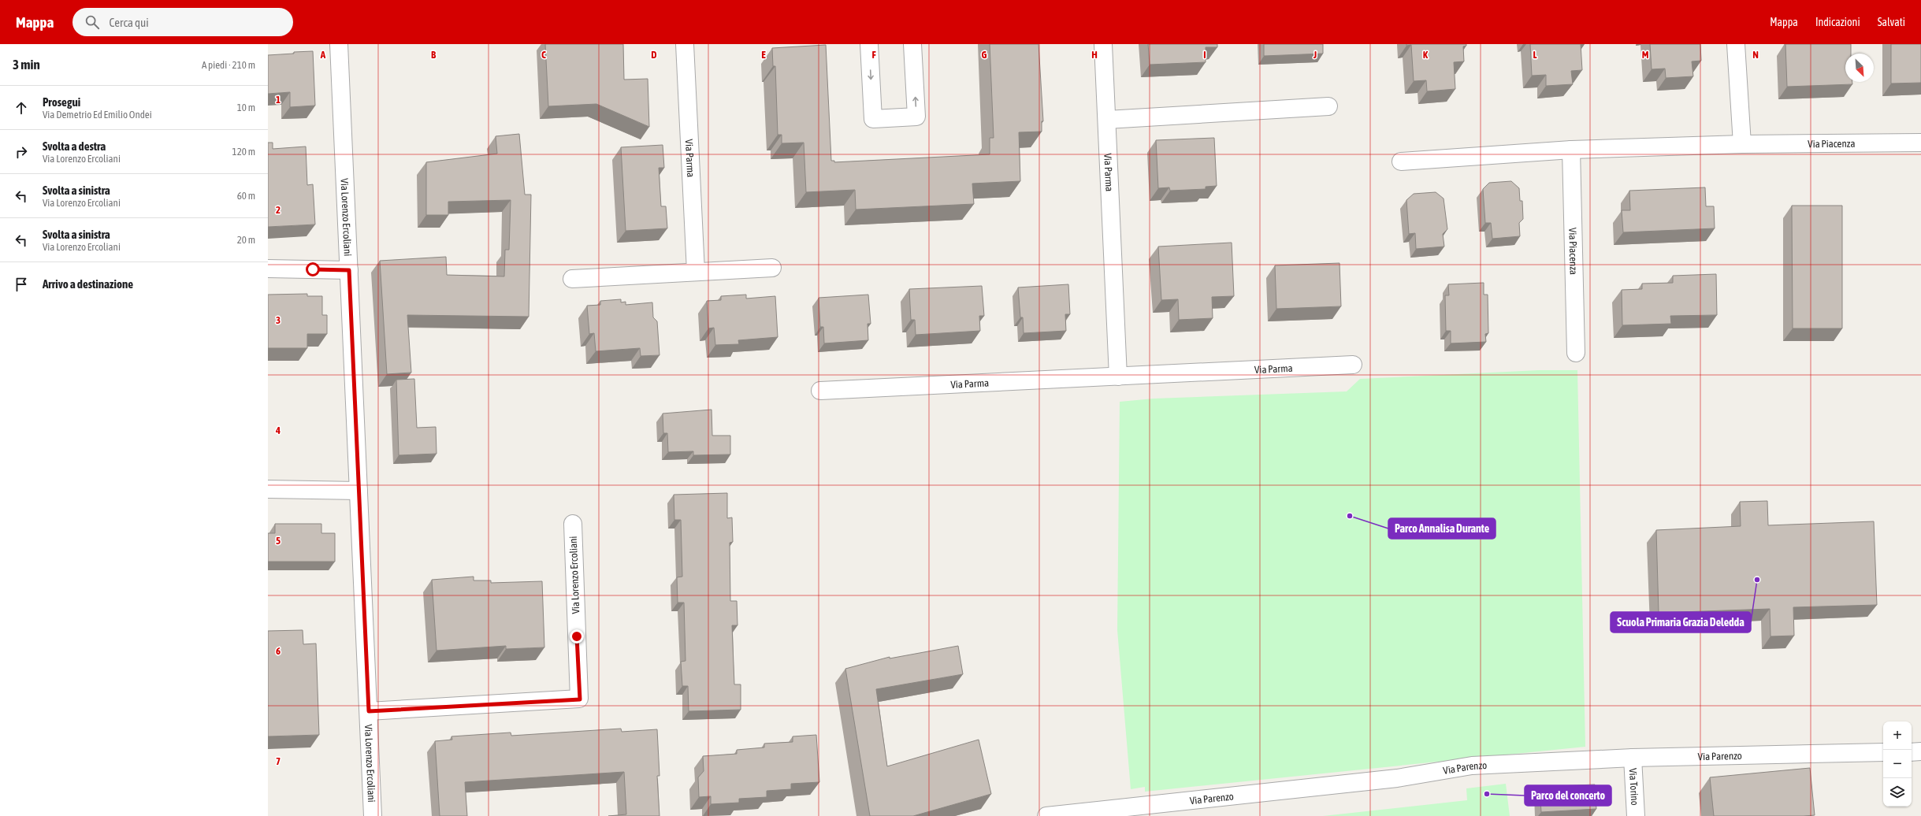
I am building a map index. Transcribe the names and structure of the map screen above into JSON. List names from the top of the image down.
{
  "streets": {
    "street": [
      "Via Piacenza",
      "Via Parma",
      "Via Lorenzo Ercoliani",
      "Via Parenzo",
      "Via Torino"
    ]
  },
  "crossings": [
    ["Via Parenzo", "Via Torino"]
  ],
  "places": ["Parco Annalisa Durante", "Scuola Primaria Grazia Deledda", "Parco del concerto"],
  "north": "bottom right",
  "page": {
    "header": "Mappa",
    "search": "Cerca qui",
    "nav": ["Mappa", "Indicazioni", "Salvati"],
    "heading": ["3 min", "A piedi · 210 m"],
    "list": [
      ["Prosegui", "Via Demetrio Ed Emilio Ondei", "10 m"],
      ["Svolta a destra", "Via Lorenzo Ercoliani", "120 m"],
      ["Svolta a sinistra", "Via Lorenzo Ercoliani", "60 m"],
      ["Svolta a sinistra", "Via Lorenzo Ercoliani", "20 m"],
      "Arrivo a destinazione"
    ],
    "map_buttons": ["+", "−"]
  },
  "grid": {
    "columns": [
      "A",
      "B",
      "C",
      "D",
      "E",
      "F",
      "G",
      "H",
      "I",
      "J",
      "K",
      "L",
      "M",
      "N"
    ],
    "rows": [
      "1",
      "2",
      "3",
      "4",
      "5",
      "6",
      "7"
    ]
  }
}
